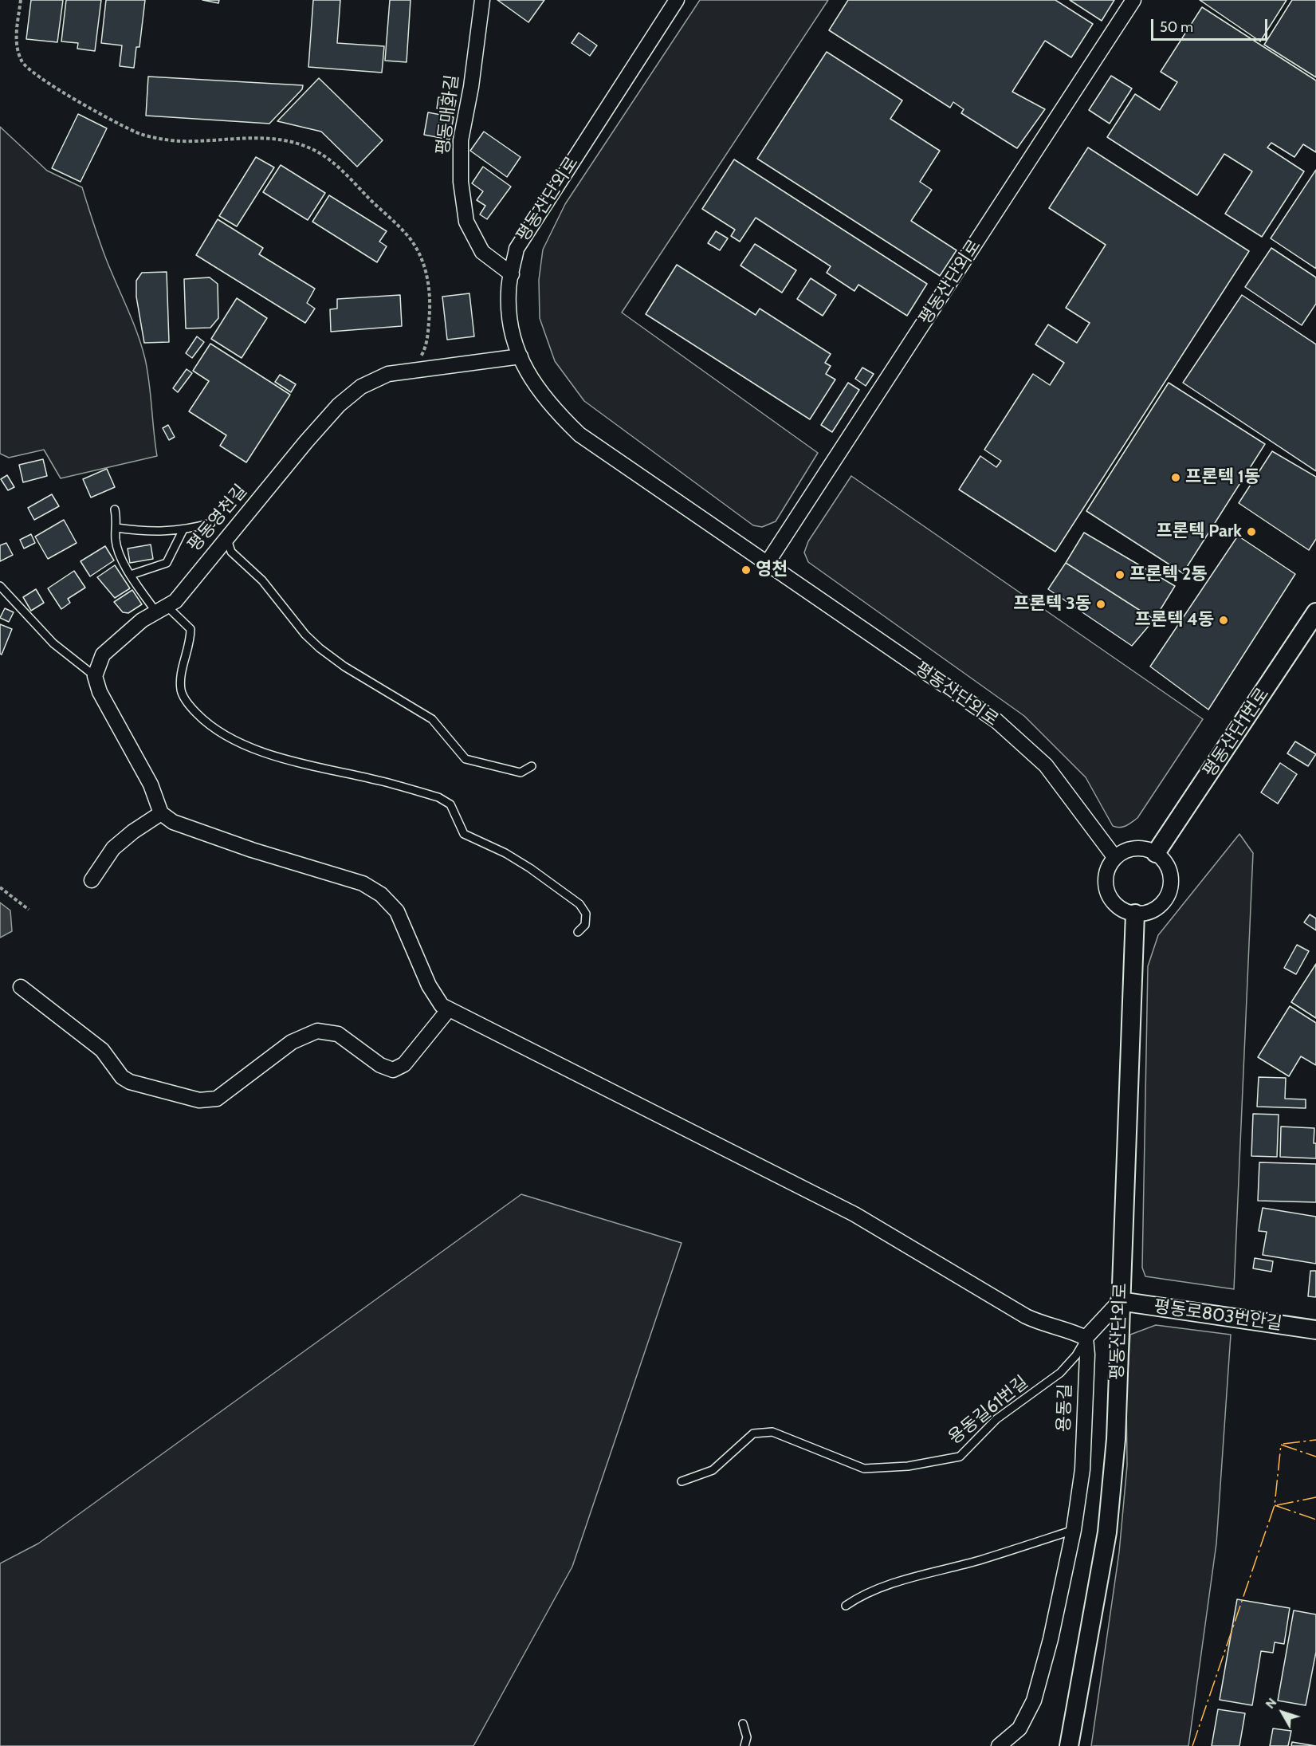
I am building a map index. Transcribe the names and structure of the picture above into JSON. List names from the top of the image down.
{
  "streets": {
    "street": [
      "평동매화길",
      "평동산단외로",
      "평동영천길",
      "평동산단1번로",
      "평동로803번안길",
      "용동길"
    ],
    "lane": ["용동길61번길"]
  },
  "crossings": [
    ["평동매화길", "평동산단외로"],
    ["평동산단외로", "평동영천길"],
    ["평동산단외로", "평동산단1번로"],
    ["평동산단외로", "평동로803번안길"],
    ["용동길", "용동길61번길"]
  ],
  "places": [
    "프론텍 1동",
    "프론텍 Park",
    "영천",
    "프론텍 2동",
    "프론텍 3동",
    "프론텍 4동"
  ],
  "scale_bar": "50 m",
  "north": "top left"
}
